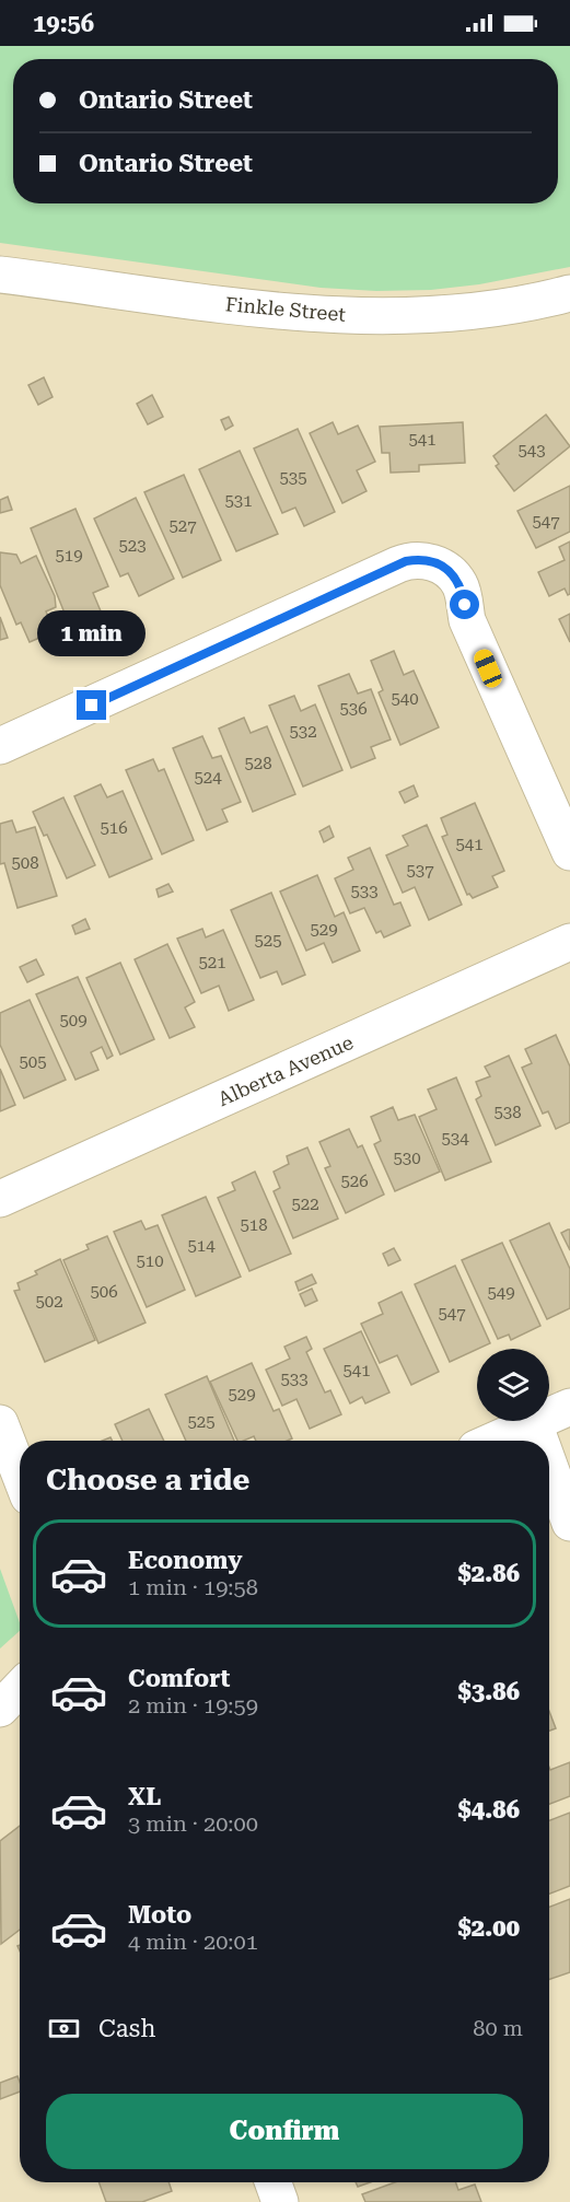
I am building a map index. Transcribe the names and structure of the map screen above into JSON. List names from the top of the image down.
{
  "streets": {
    "street": ["Finkle Street", "Alberta Avenue"]
  },
  "house_numbers": [
    "541",
    "543",
    "535",
    "531",
    "547",
    "527",
    "523",
    "519",
    "540",
    "536",
    "532",
    "528",
    "524",
    "516",
    "541",
    "508",
    "537",
    "533",
    "529",
    "525",
    "521",
    "509",
    "505",
    "538",
    "534",
    "530",
    "526",
    "522",
    "518",
    "514",
    "510",
    "506",
    "549",
    "502",
    "547",
    "541",
    "533",
    "529",
    "525"
  ],
  "page": {
    "status": "19:56",
    "banner": ["Ontario Street", "Ontario Street"],
    "bubble": "1 min",
    "heading": "Choose a ride",
    "list": [
      {
        "name": "Economy",
        "note": "1 min · 19:58",
        "value": "$2.86"
      },
      {
        "name": "Comfort",
        "note": "2 min · 19:59",
        "value": "$3.86"
      },
      {
        "name": "XL",
        "note": "3 min · 20:00",
        "value": "$4.86"
      },
      {
        "name": "Moto",
        "note": "4 min · 20:01",
        "value": "$2.00"
      }
    ],
    "pay": ["Cash", "80 m"],
    "buttons": "Confirm"
  }
}
